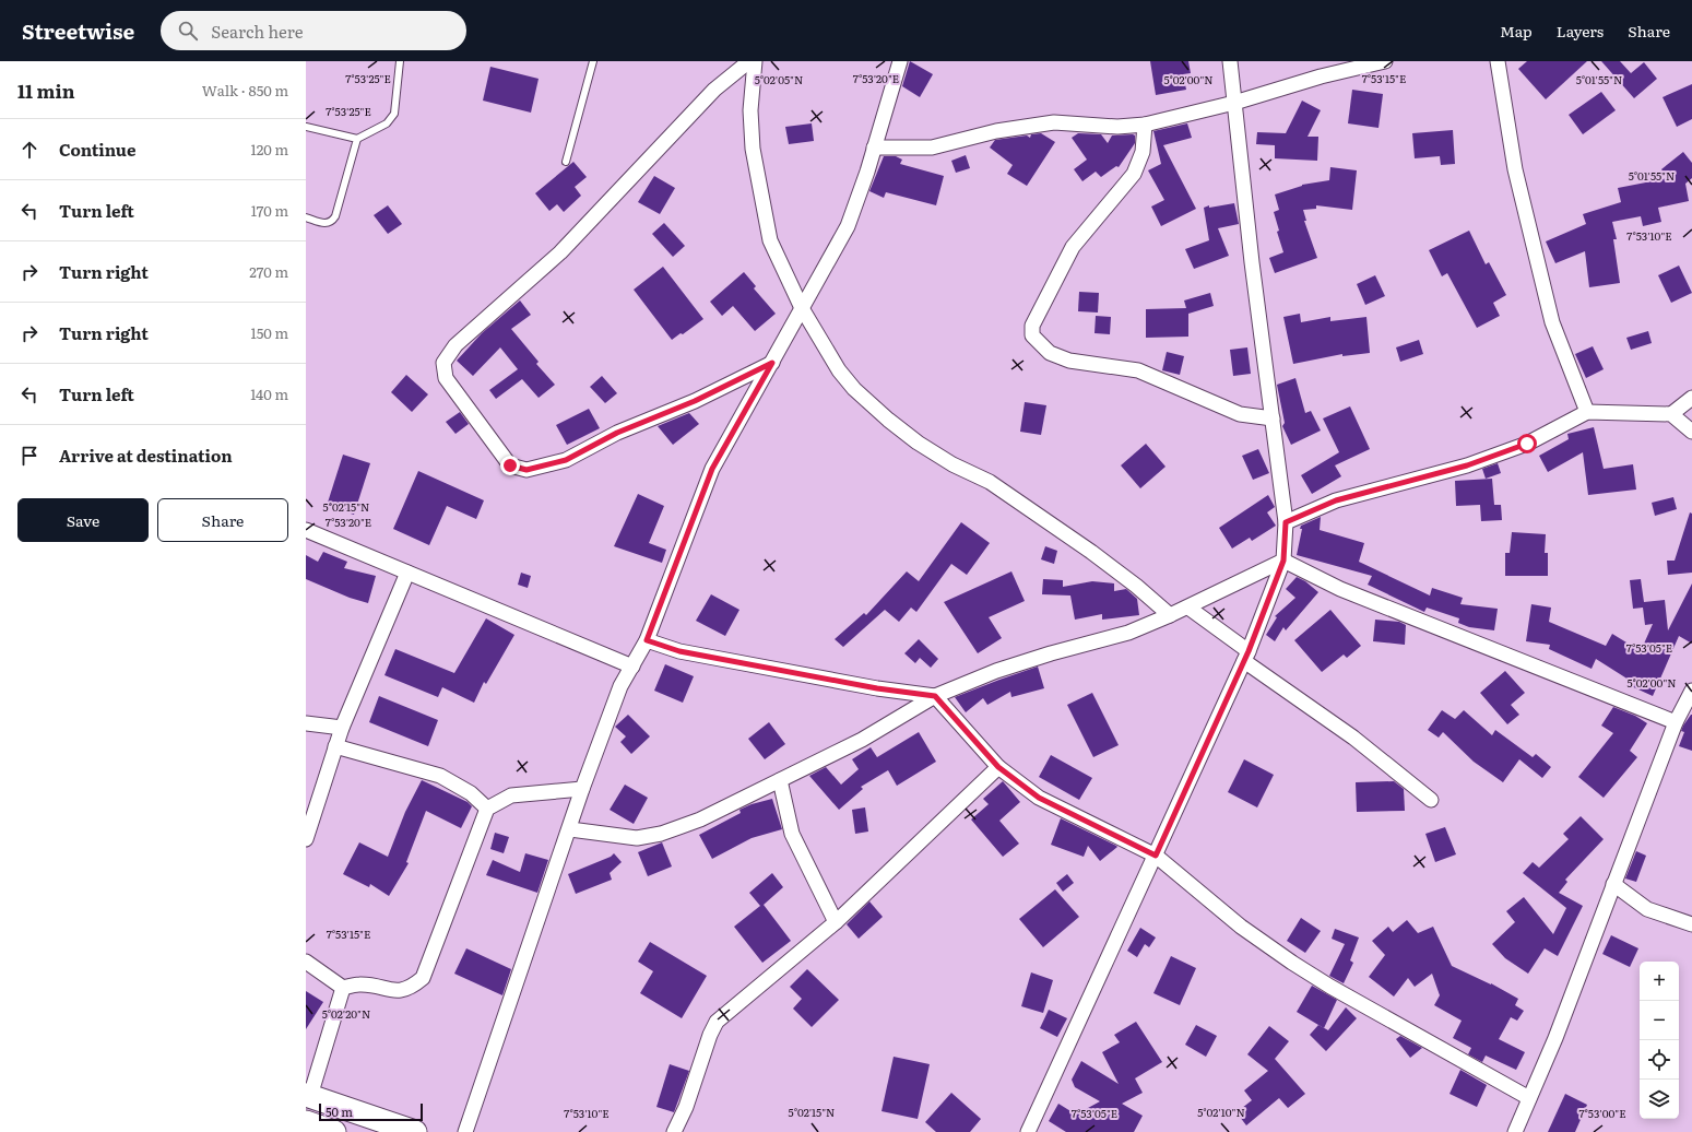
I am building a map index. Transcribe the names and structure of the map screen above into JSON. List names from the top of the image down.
{
  "scale_bar": "50 m",
  "page": {
    "header": "Streetwise",
    "search": "Search here",
    "nav": ["Map", "Layers", "Share"],
    "heading": ["11 min", "Walk · 850 m"],
    "list": [
      ["Continue", "120 m"],
      ["Turn left", "170 m"],
      ["Turn right", "270 m"],
      ["Turn right", "150 m"],
      ["Turn left", "140 m"],
      "Arrive at destination"
    ],
    "buttons": ["Save", "Share"],
    "map_buttons": ["+", "−"],
    "scale": "50 m"
  },
  "coordinates": [
    "7°53'25\"E",
    "7°53'20\"E",
    "7°53'15\"E",
    "5°01'55\"N",
    "5°02'05\"N",
    "5°02'00\"N",
    "7°53'10\"E",
    "5°02'15\"N",
    "7°53'05\"E",
    "5°02'20\"N",
    "5°02'10\"N",
    "7°53'00\"E"
  ]
}
